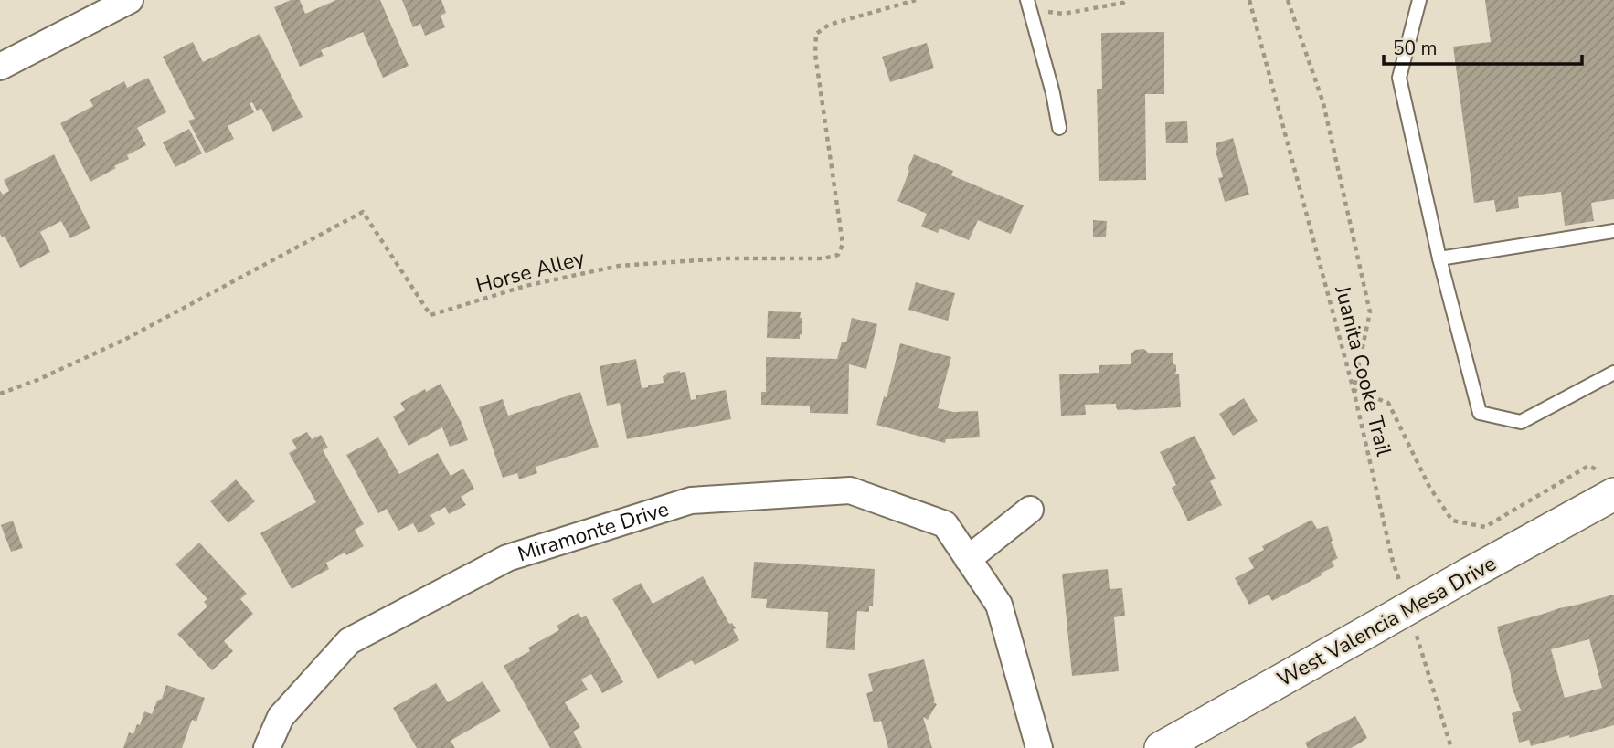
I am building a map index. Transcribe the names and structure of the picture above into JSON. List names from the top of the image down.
{
  "streets": {
    "street": ["Miramonte Drive", "West Valencia Mesa Drive"],
    "path": ["Horse Alley", "Juanita Cooke Trail"]
  },
  "scale_bar": "50 m"
}
